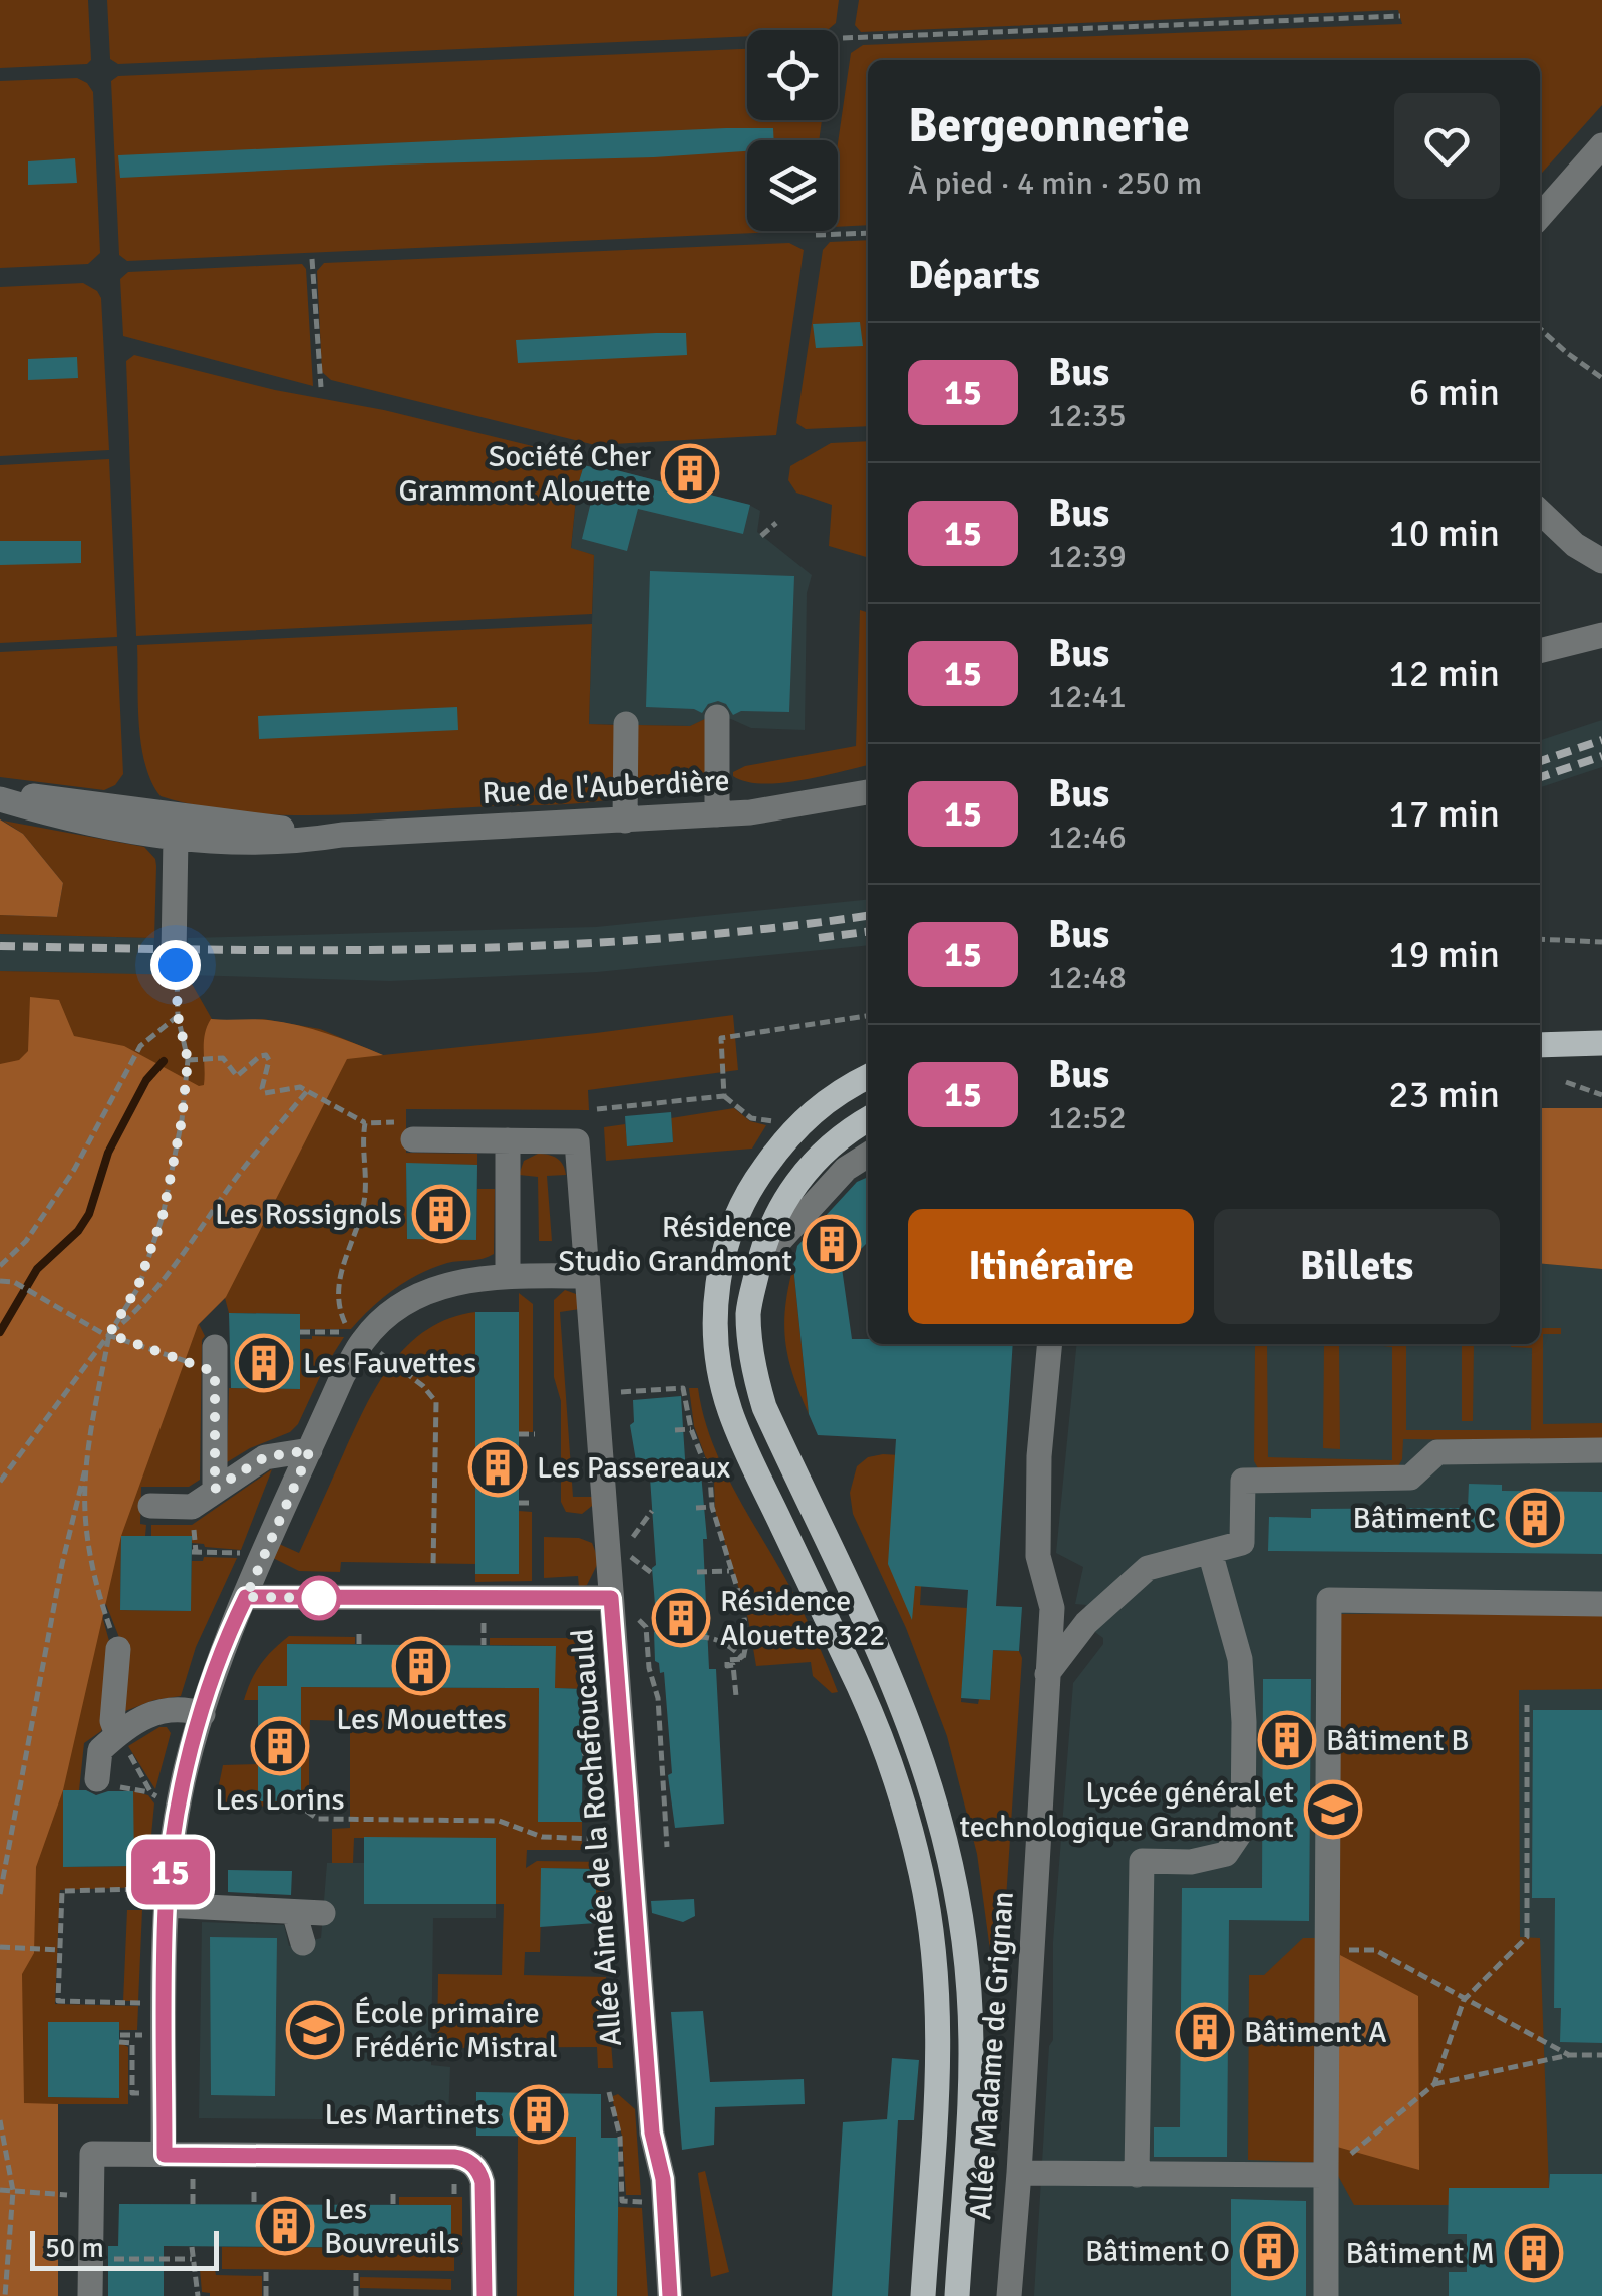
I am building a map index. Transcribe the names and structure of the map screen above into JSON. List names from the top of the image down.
{
  "streets": {
    "street": ["Rue de l'Auberdière", "Allée Aimée de la Rochefoucauld", "Allée Madame de Grignan"]
  },
  "places": {
    "building": [
      "Société Cher Grammont Alouette",
      "Les Rossignols",
      "Résidence Studio Grandmont",
      "Les Fauvettes",
      "Les Passereaux",
      "Bâtiment C",
      "Résidence Alouette 322",
      "Les Mouettes",
      "Bâtiment B",
      "Les Lorins",
      "Bâtiment A",
      "Les Martinets",
      "Les Bouvreuils",
      "Bâtiment O",
      "Bâtiment M"
    ],
    "school or university": ["Lycée général et technologique Grandmont", "École primaire Frédéric Mistral"]
  },
  "lines": ["bus line 15"],
  "scale_bar": "50 m",
  "page": {
    "on_map": "15",
    "heading": [
      ["Bergeonnerie", "À pied · 4 min · 250 m"],
      "Départs"
    ],
    "list": [
      {
        "mark": "15",
        "name": "Bus",
        "note": "12:35",
        "value": "6 min"
      },
      {
        "mark": "15",
        "name": "Bus",
        "note": "12:39",
        "value": "10 min"
      },
      {
        "mark": "15",
        "name": "Bus",
        "note": "12:41",
        "value": "12 min"
      },
      {
        "mark": "15",
        "name": "Bus",
        "note": "12:46",
        "value": "17 min"
      },
      {
        "mark": "15",
        "name": "Bus",
        "note": "12:48",
        "value": "19 min"
      },
      {
        "mark": "15",
        "name": "Bus",
        "note": "12:52",
        "value": "23 min"
      }
    ],
    "buttons": ["Itinéraire", "Billets"],
    "scale": "50 m"
  }
}
